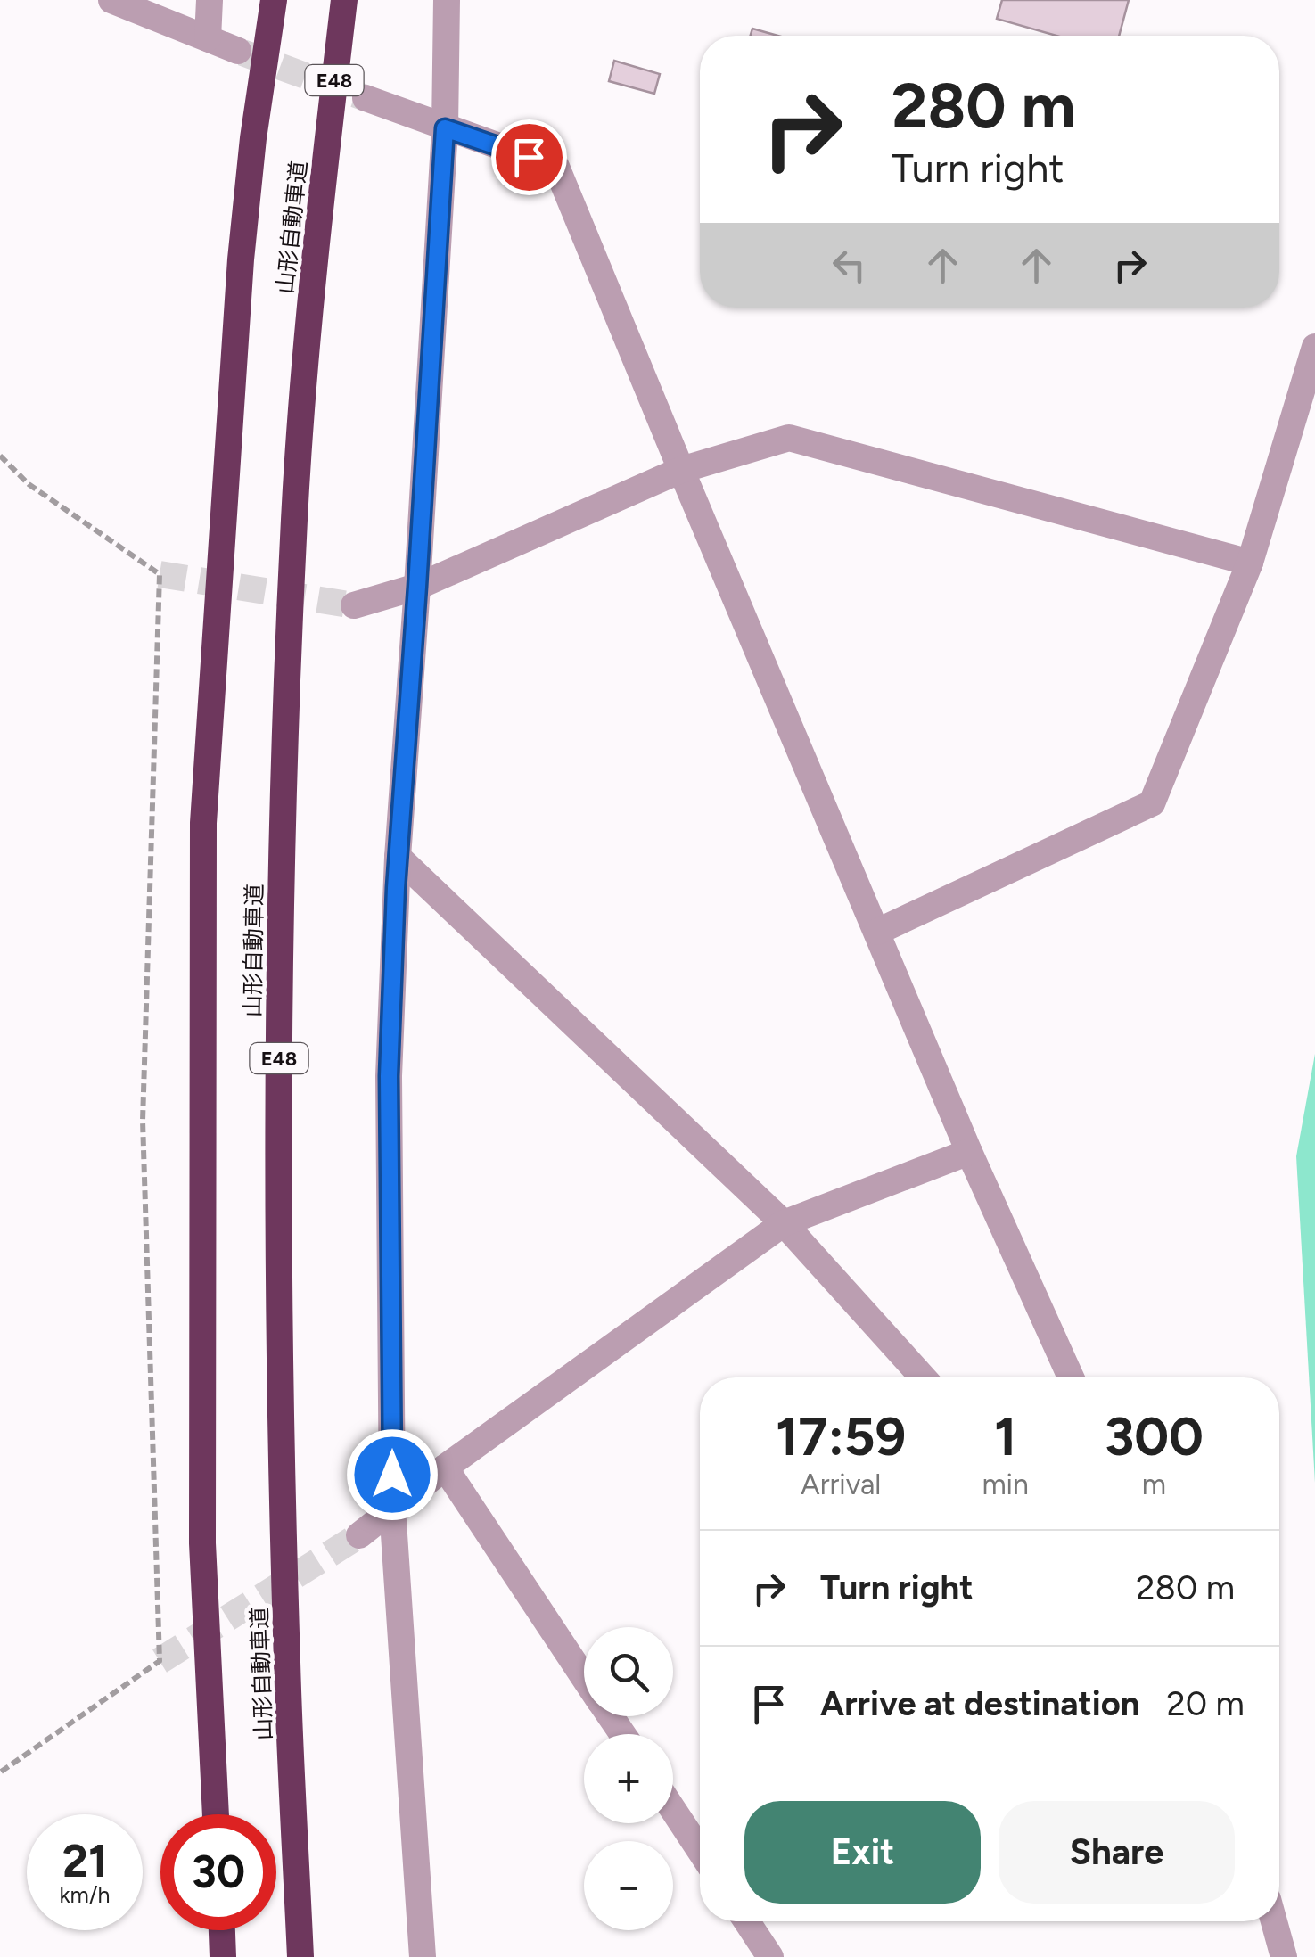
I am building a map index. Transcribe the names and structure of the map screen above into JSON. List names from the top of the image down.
{
  "streets": {
    "highway": ["E48", "山形自動車道"]
  },
  "page": {
    "turn": ["280 m", "Turn right"],
    "eta": [
      "17:59",
      "Arrival",
      "1",
      "min",
      "300",
      "m"
    ],
    "list": [
      {
        "name": "Turn right",
        "value": "280 m"
      },
      {
        "name": "Arrive at destination",
        "value": "20 m"
      }
    ],
    "map_buttons": ["+", "−"],
    "buttons": ["Exit", "Share"],
    "speed": "21 km/h",
    "limit": "30"
  }
}
